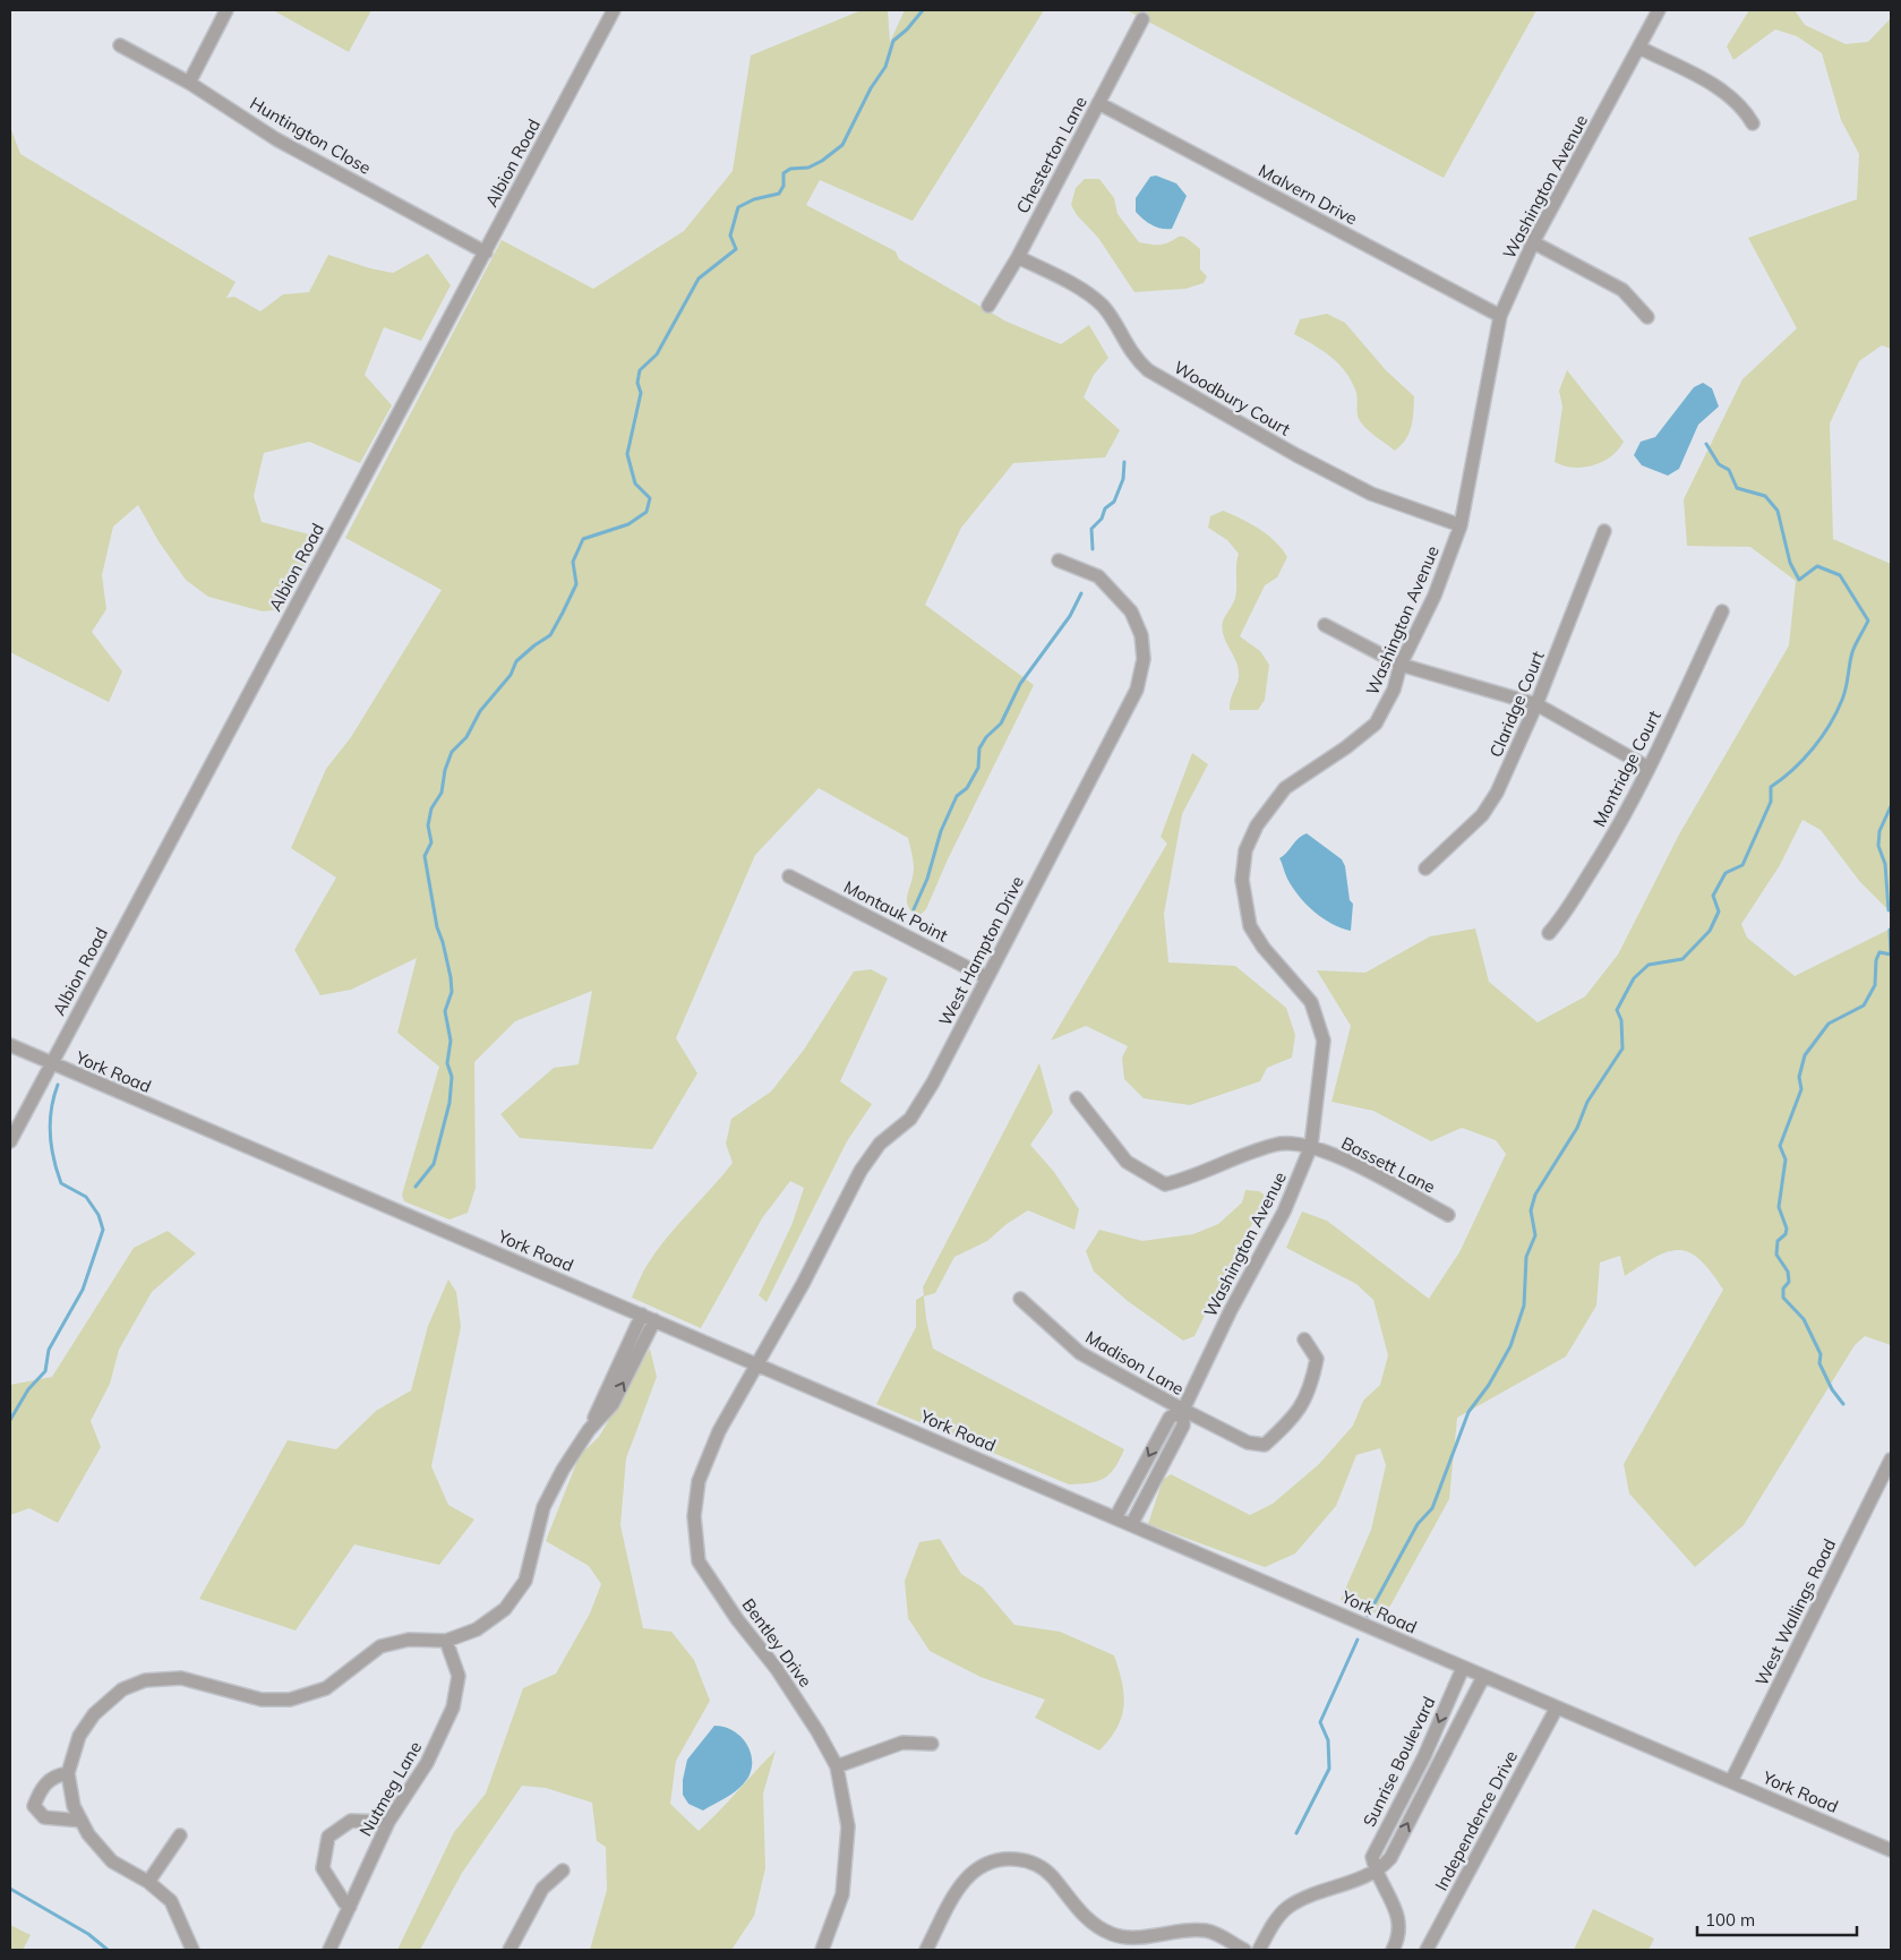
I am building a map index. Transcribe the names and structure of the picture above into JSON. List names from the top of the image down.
{
  "streets": {
    "street": [
      "Huntington Close",
      "Chesterton Lane",
      "Albion Road",
      "Washington Avenue",
      "Malvern Drive",
      "Woodbury Court",
      "Claridge Court",
      "Montridge Court",
      "Montauk Point",
      "West Hampton Drive",
      "York Road",
      "Bassett Lane",
      "Madison Lane",
      "West Wallings Road",
      "Bentley Drive",
      "Sunrise Boulevard",
      "Nutmeg Lane",
      "Independence Drive"
    ]
  },
  "crossings": [
    ["Huntington Close", "Albion Road"],
    ["Chesterton Lane", "Malvern Drive"],
    ["Chesterton Lane", "Woodbury Court"],
    ["Albion Road", "York Road"],
    ["Washington Avenue", "Malvern Drive"],
    ["Washington Avenue", "Woodbury Court"],
    ["Washington Avenue", "York Road"],
    ["Washington Avenue", "Bassett Lane"],
    ["Washington Avenue", "Madison Lane"],
    ["Montauk Point", "West Hampton Drive"],
    ["West Hampton Drive", "York Road"],
    ["West Hampton Drive", "Bentley Drive"],
    ["York Road", "West Wallings Road"],
    ["York Road", "Bentley Drive"],
    ["York Road", "Sunrise Boulevard"],
    ["York Road", "Independence Drive"]
  ],
  "scale_bar": "100 m"
}
